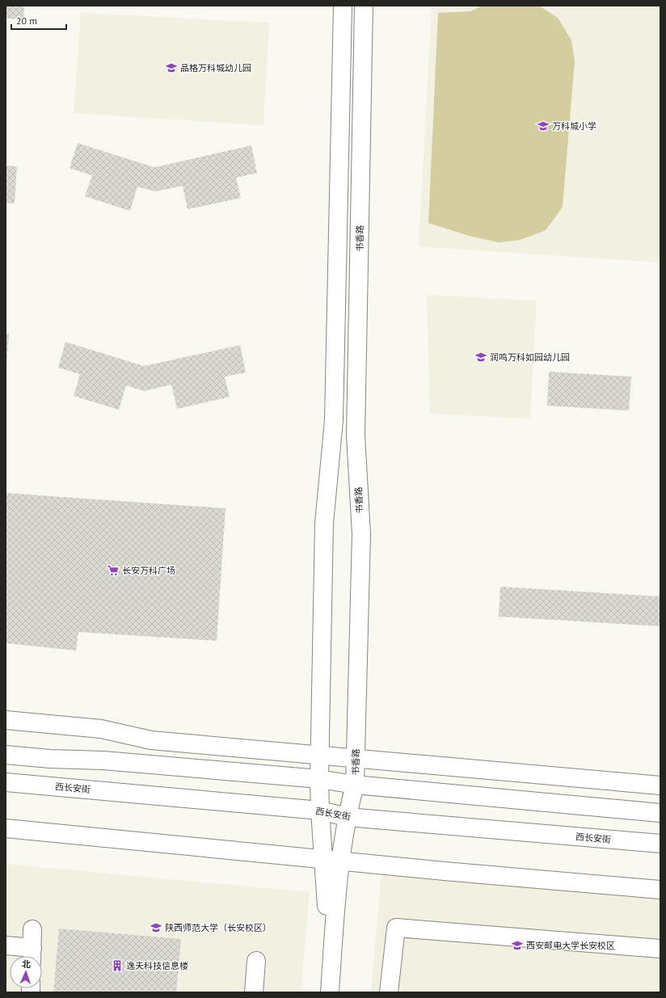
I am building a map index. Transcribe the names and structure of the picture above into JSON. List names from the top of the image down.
{
  "streets": {
    "main road": ["书香路", "西长安街"]
  },
  "crossings": [
    ["书香路", "西长安街"]
  ],
  "places": {
    "school or university": [
      "品格万科城幼儿园",
      "万科城小学",
      "润鸣万科如园幼儿园",
      "陕西师范大学（长安校区）",
      "西安邮电大学长安校区"
    ],
    "supermarket": ["长安万科广场"],
    "building": ["逸夫科技信息楼"]
  },
  "scale_bar": "20 m",
  "north": "top"
}
